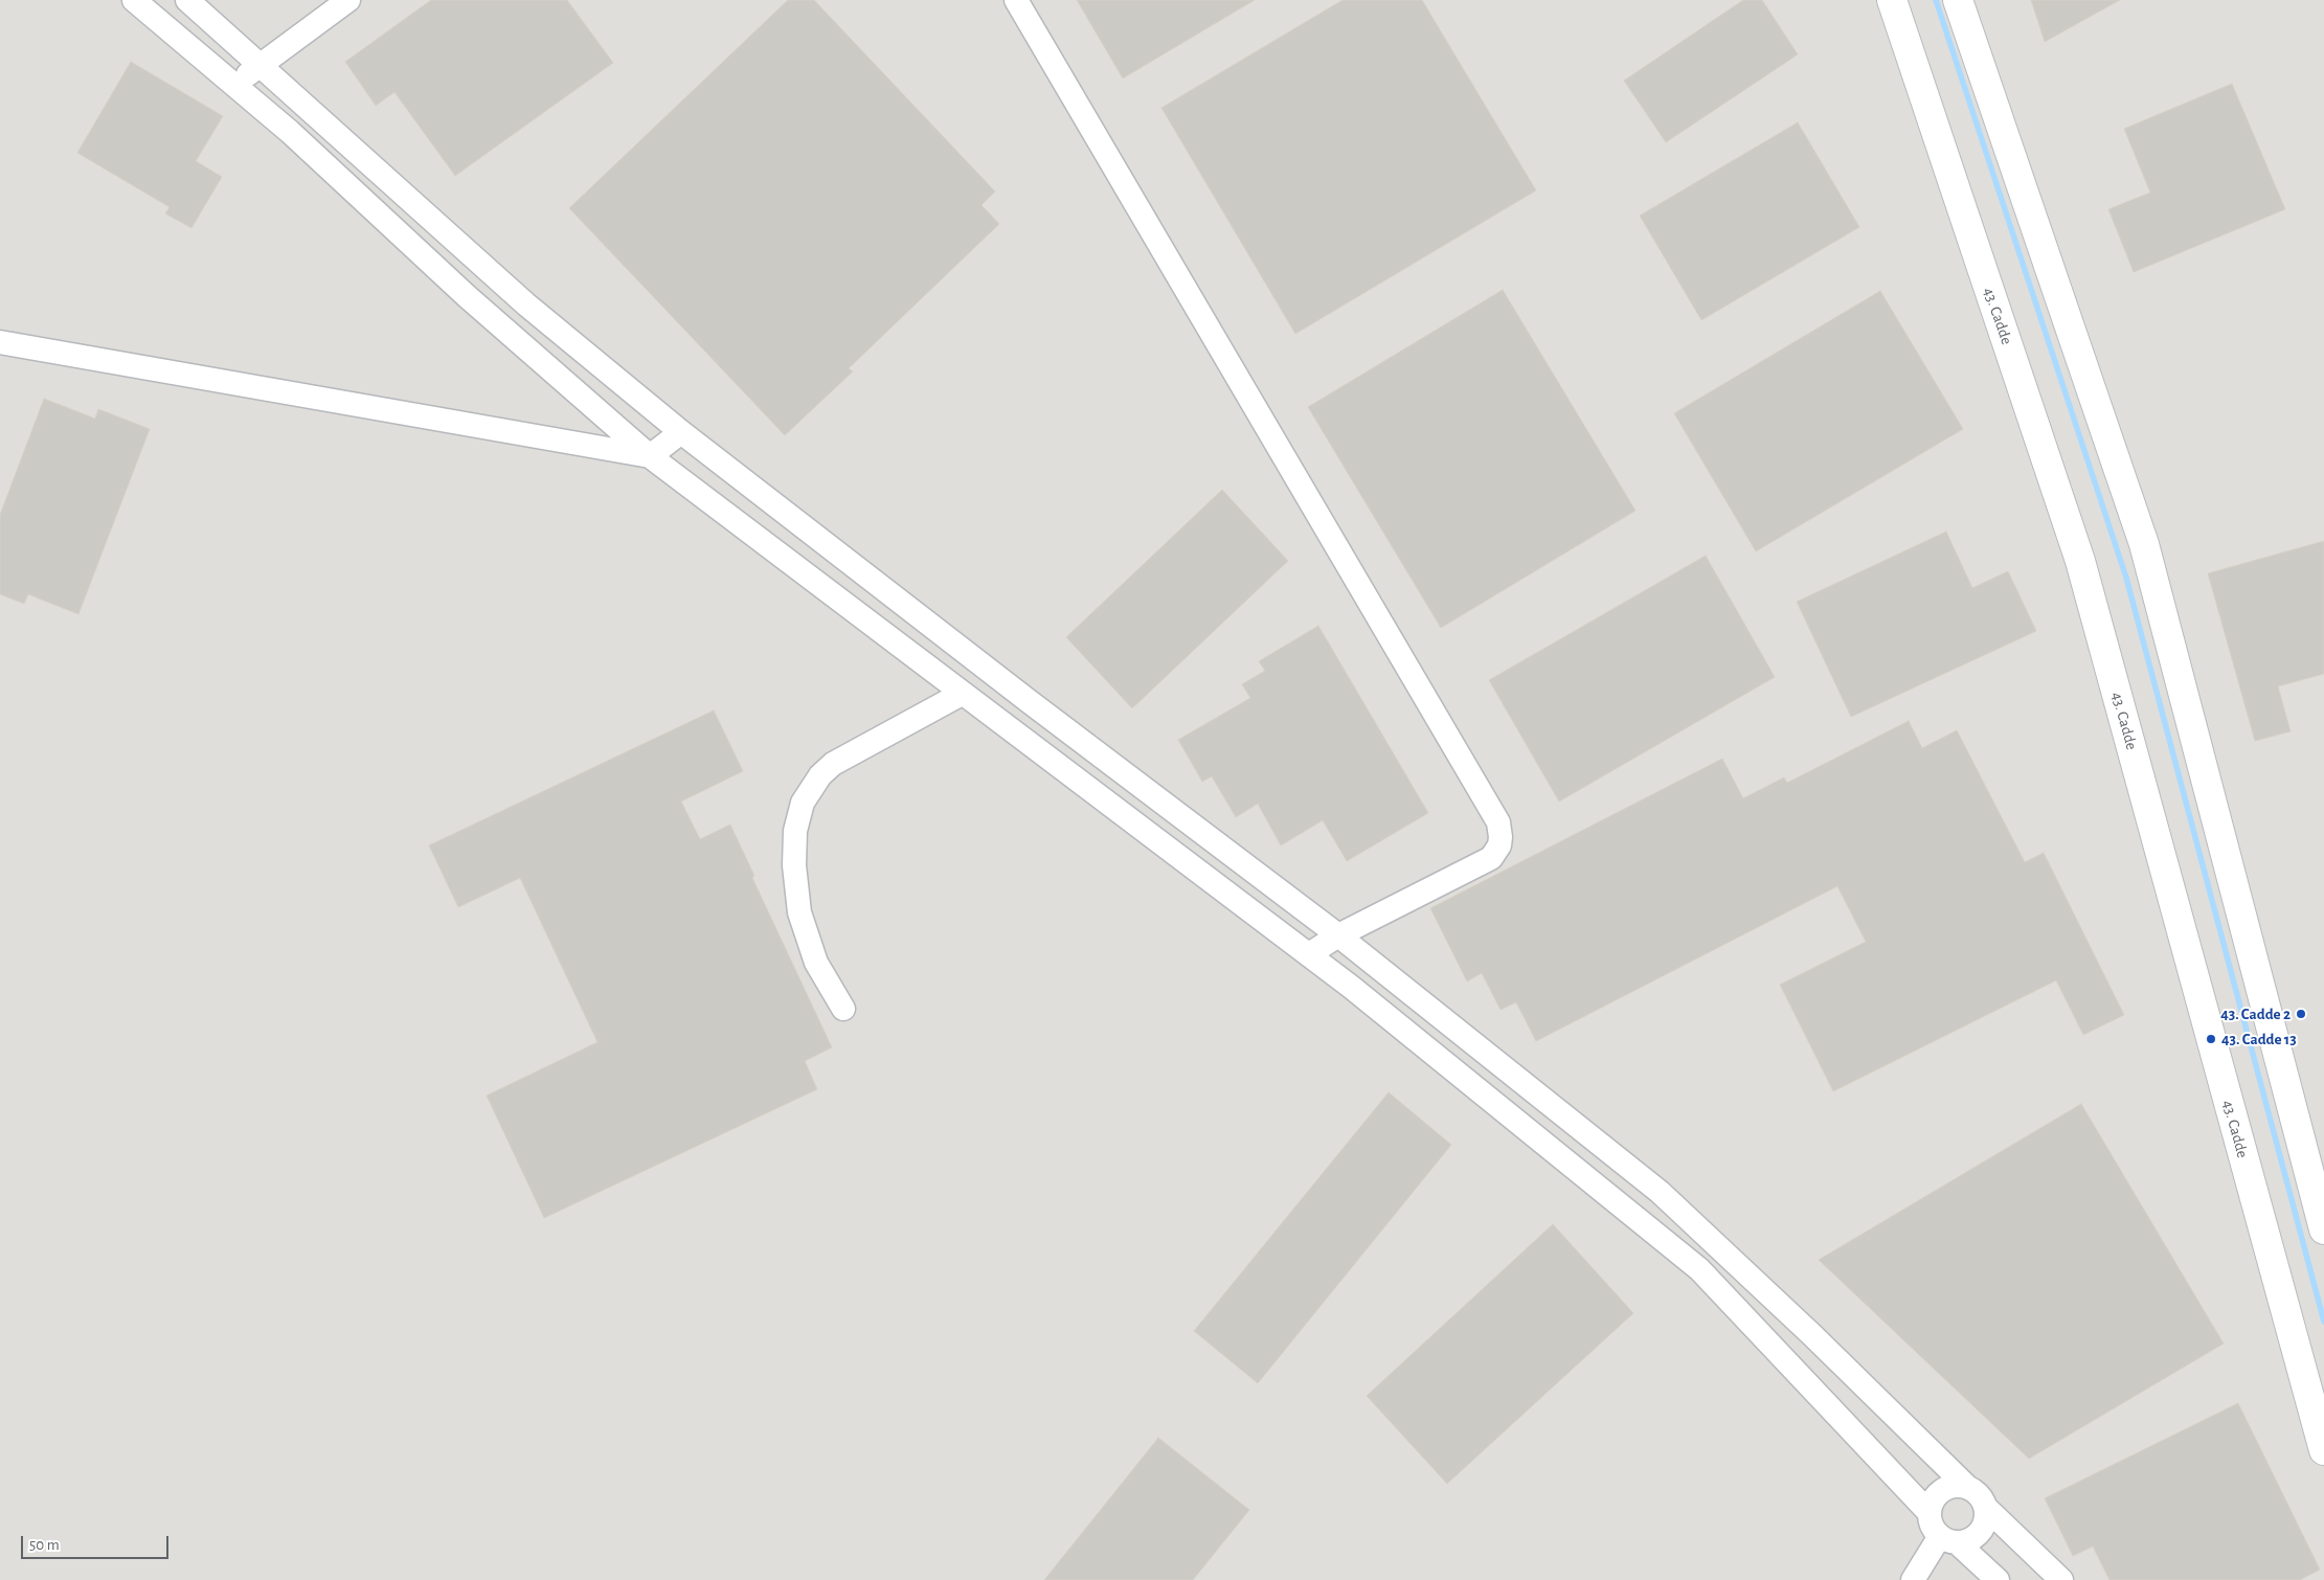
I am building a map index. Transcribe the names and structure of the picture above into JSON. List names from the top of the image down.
{
  "streets": {
    "main road": ["43. Cadde"]
  },
  "places": ["43. Cadde 2", "43. Cadde 13"],
  "scale_bar": "50 m"
}
